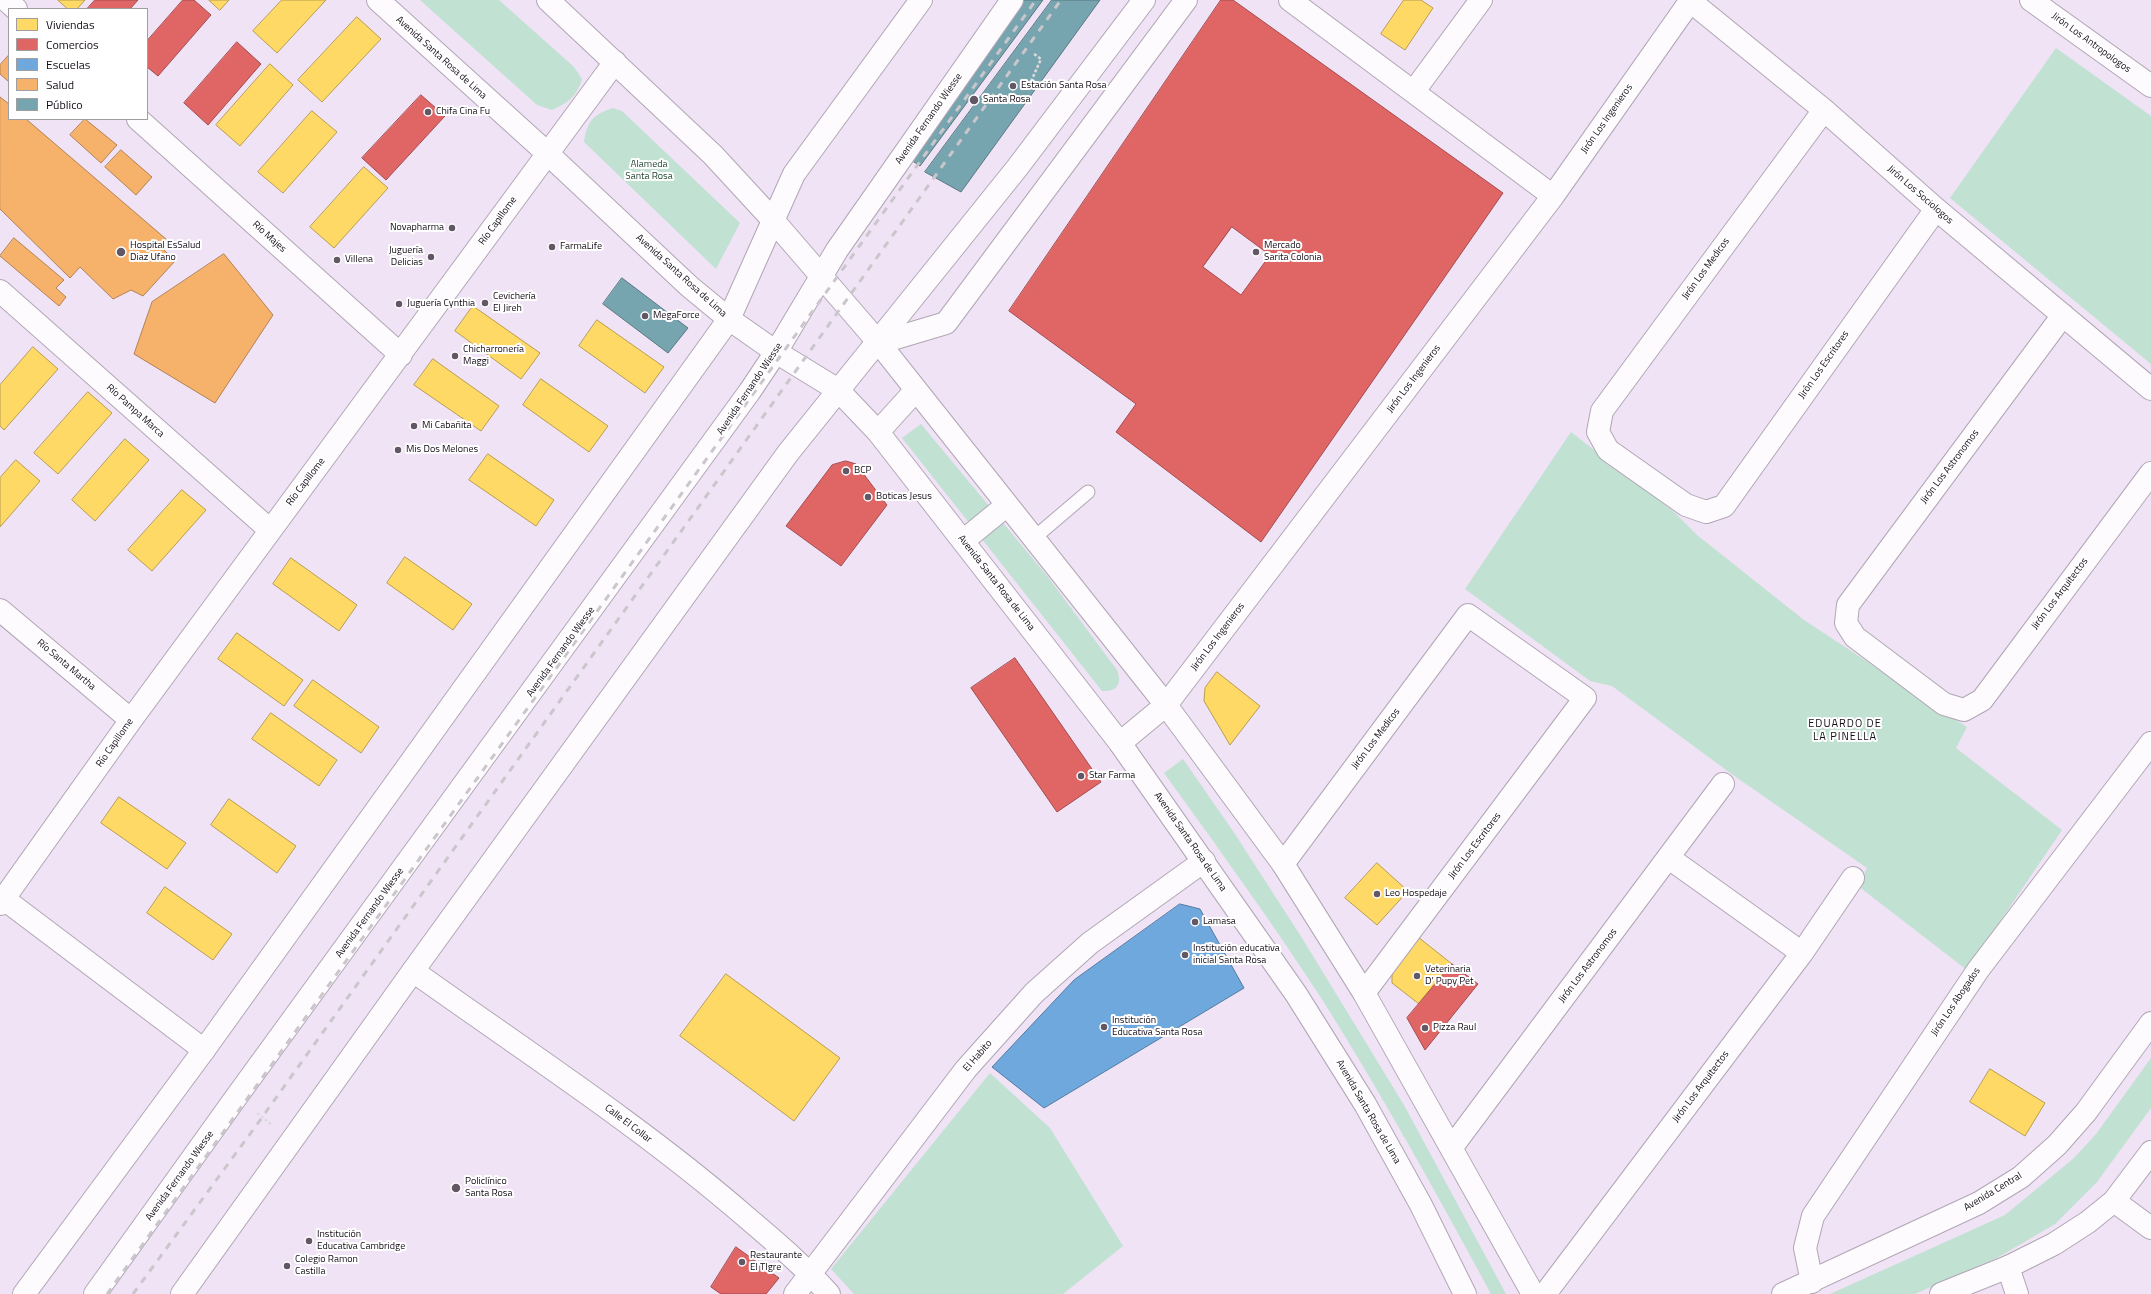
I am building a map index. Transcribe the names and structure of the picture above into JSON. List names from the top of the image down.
{
  "streets": {
    "street": [
      "Jirón Los Antropologos",
      "Avenida Santa Rosa de Lima",
      "Avenida Fernando Wiesse",
      "Jirón Los Ingenieros",
      "Jirón Los Sociologos",
      "Río Capillome",
      "Río Majes",
      "Jirón Los Medicos",
      "Jirón Los Escritores",
      "Río Pampa Marca",
      "Jirón Los Astronomos",
      "Jirón Los Arquitectos",
      "Río Santa Martha",
      "Jirón Los Abogados",
      "El Habito",
      "Calle El Collar",
      "Avenida Central"
    ]
  },
  "crossings": [
    ["Avenida Santa Rosa de Lima", "Avenida Fernando Wiesse"],
    ["Avenida Santa Rosa de Lima", "Jirón Los Ingenieros"],
    ["Avenida Santa Rosa de Lima", "Río Capillome"],
    ["Avenida Santa Rosa de Lima", "El Habito"],
    ["Jirón Los Ingenieros", "Jirón Los Sociologos"],
    ["Jirón Los Sociologos", "Jirón Los Medicos"],
    ["Jirón Los Sociologos", "Jirón Los Escritores"],
    ["Jirón Los Sociologos", "Jirón Los Astronomos"],
    ["Río Capillome", "Río Majes"],
    ["Río Capillome", "Río Pampa Marca"],
    ["Río Capillome", "Río Santa Martha"],
    ["Jirón Los Medicos", "Jirón Los Escritores"],
    ["Jirón Los Astronomos", "Jirón Los Arquitectos"],
    ["Jirón Los Abogados", "Avenida Central"],
    ["El Habito", "Calle El Collar"]
  ],
  "districts": ["EDUARDO DE LA PINELLA"],
  "parks": ["Alameda Santa Rosa"],
  "places": [
    "Estación Santa Rosa",
    "Santa Rosa",
    "Chifa Cina Fu",
    "Novapharma",
    "FarmaLife",
    "Hospital EsSalud Diaz Ufano",
    "Mercado Sarita Colonia",
    "Juguería Delicias",
    "Villena",
    "Cevichería El Jireh",
    "Juguería Cynthia",
    "MegaForce",
    "Chicharronería Maggi",
    "Mi Cabañita",
    "Mis Dos Melones",
    "BCP",
    "Boticas Jesus",
    "Star Farma",
    "Leo Hospedaje",
    "Lamasa",
    "Institución educativa inicial Santa Rosa",
    "Veterinaria D' Pupy Pet",
    "Institución Educativa Santa Rosa",
    "Pizza Raul",
    "Policlínico Santa Rosa",
    "Institución Educativa Cambridge",
    "Restaurante El TIgre",
    "Colegio Ramon Castilla"
  ],
  "legend": [
    "Viviendas",
    "Comercios",
    "Escuelas",
    "Salud",
    "Público"
  ]
}
